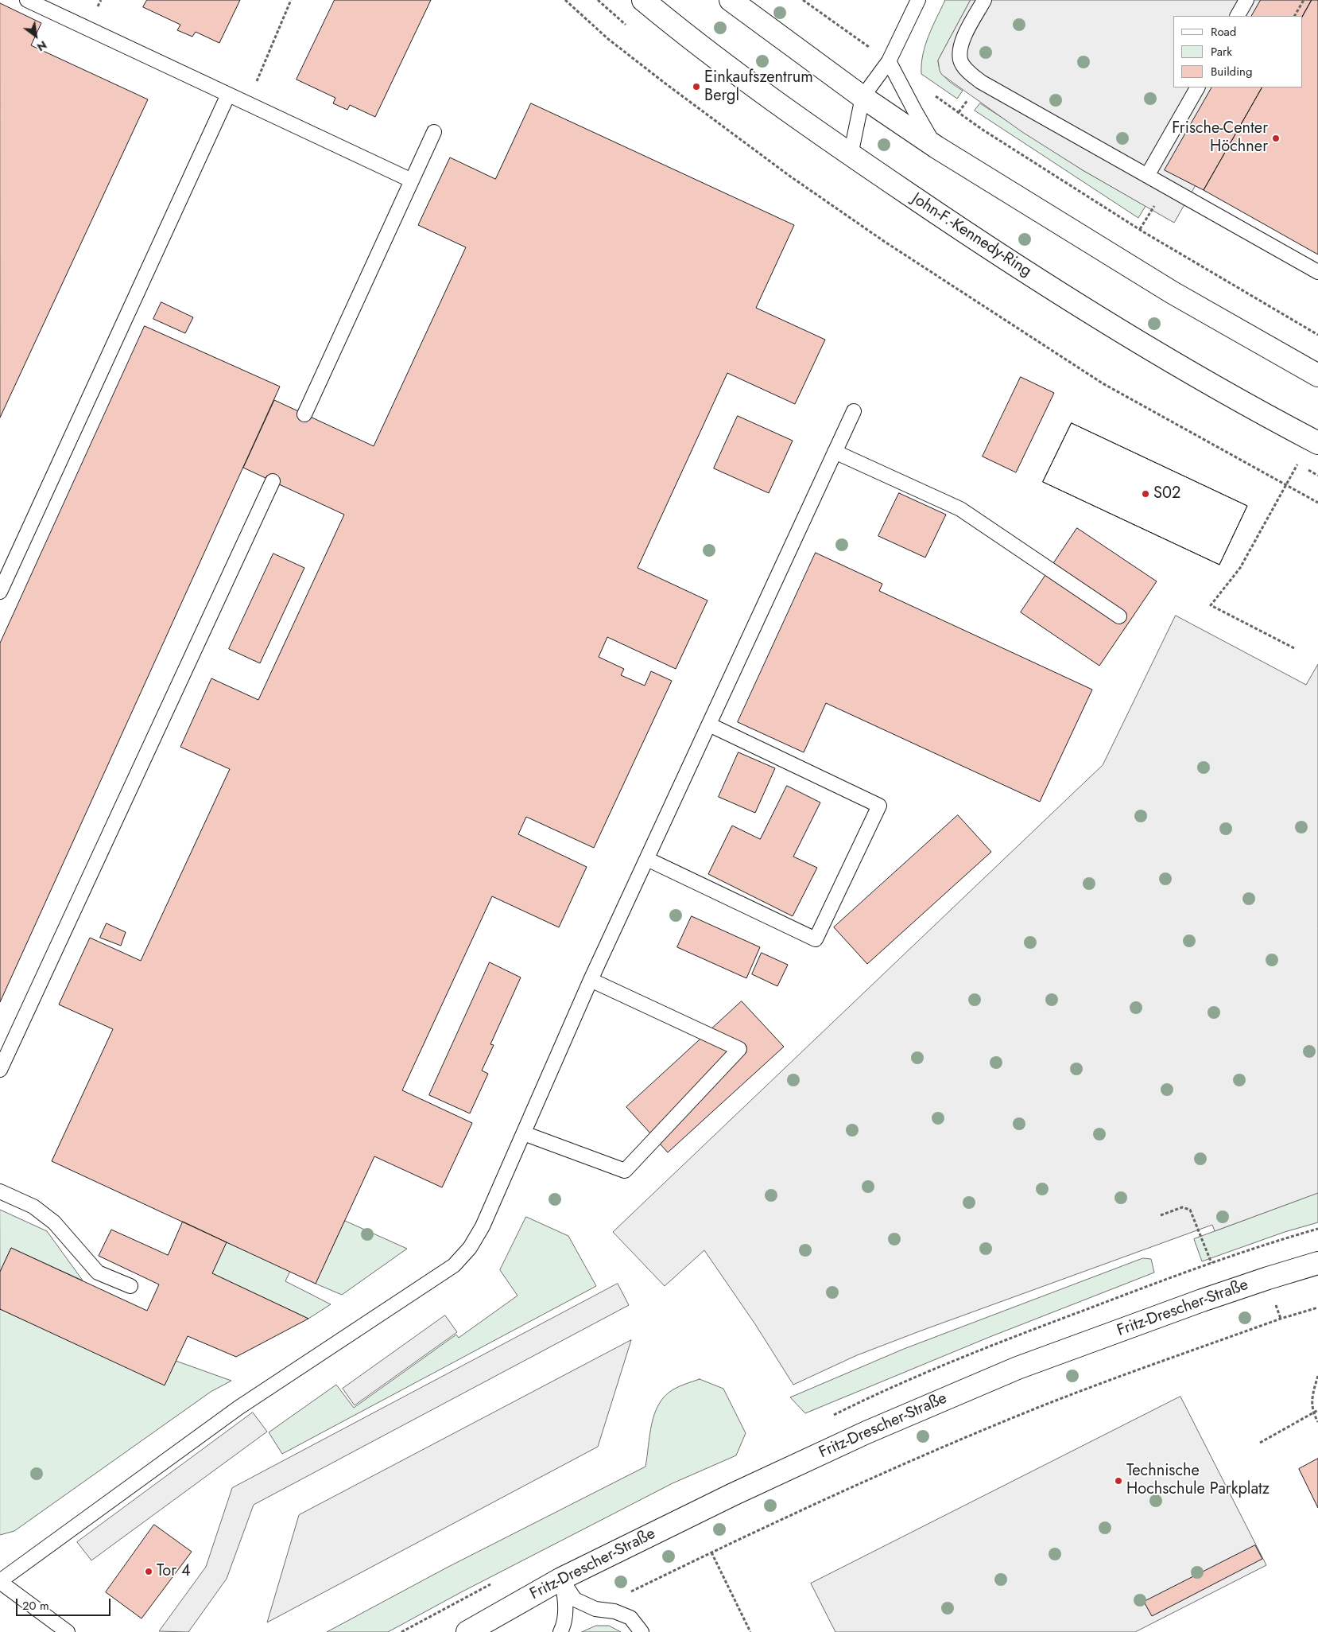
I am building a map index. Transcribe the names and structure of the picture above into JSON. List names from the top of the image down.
{
  "streets": {
    "main road": ["John-F.-Kennedy-Ring", "Fritz-Drescher-Straße"]
  },
  "places": [
    "Einkaufszentrum Bergl",
    "Frische-Center Höchner",
    "S02",
    "Technische Hochschule Parkplatz",
    "Tor 4"
  ],
  "legend": ["Road", "Park", "Building"],
  "scale_bar": "20 m",
  "north": "bottom right"
}
